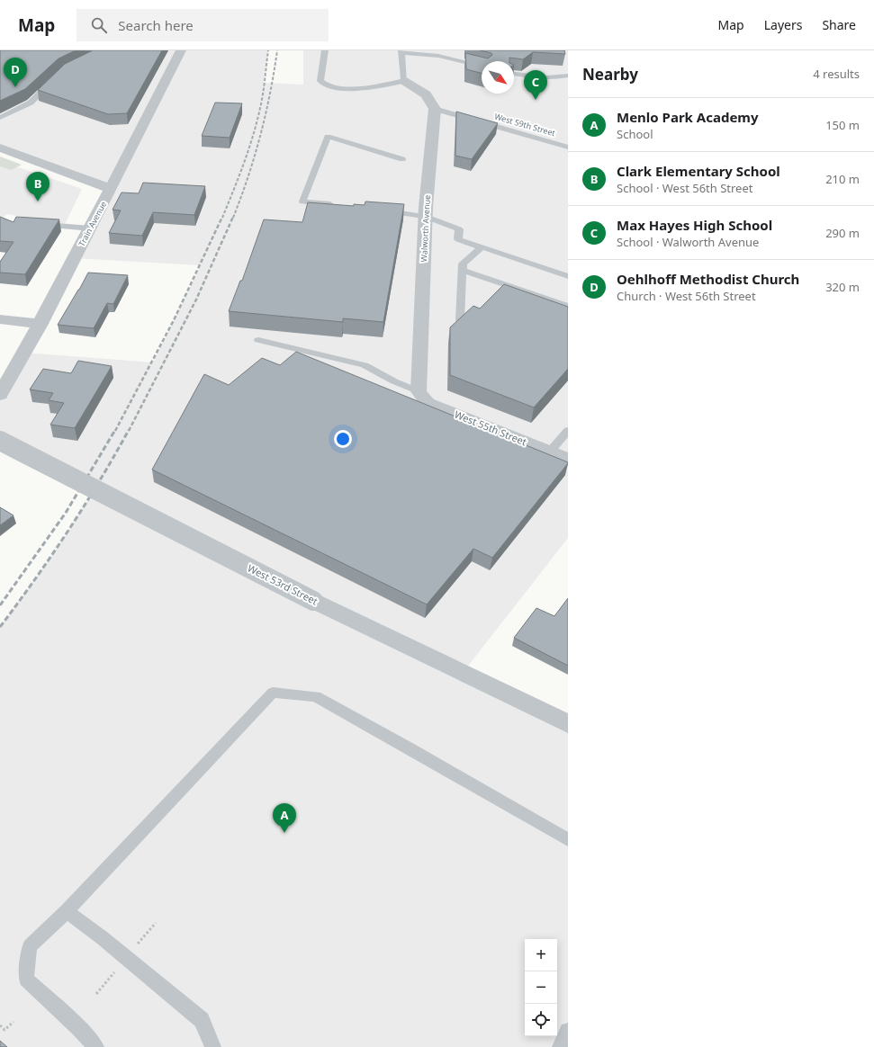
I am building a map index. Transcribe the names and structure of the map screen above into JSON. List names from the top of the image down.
{
  "streets": {
    "street": [
      "Train Avenue",
      "Walworth Avenue",
      "West 55th Street",
      "West 53rd Street"
    ],
    "lane": ["West 59th Street"]
  },
  "crossings": [
    ["West 59th Street", "Walworth Avenue"],
    ["Walworth Avenue", "West 55th Street"]
  ],
  "north": "bottom right",
  "page": {
    "header": "Map",
    "search": "Search here",
    "nav": ["Map", "Layers", "Share"],
    "heading": ["Nearby", "4 results"],
    "pins": [
      "D",
      "C",
      "B",
      "A"
    ],
    "list": [
      {
        "mark": "A",
        "name": "Menlo Park Academy",
        "note": "School",
        "value": "150 m"
      },
      {
        "mark": "B",
        "name": "Clark Elementary School",
        "note": "School · West 56th Street",
        "value": "210 m"
      },
      {
        "mark": "C",
        "name": "Max Hayes High School",
        "note": "School · Walworth Avenue",
        "value": "290 m"
      },
      {
        "mark": "D",
        "name": "Oehlhoff Methodist Church",
        "note": "Church · West 56th Street",
        "value": "320 m"
      }
    ],
    "map_buttons": ["+", "−"]
  }
}
